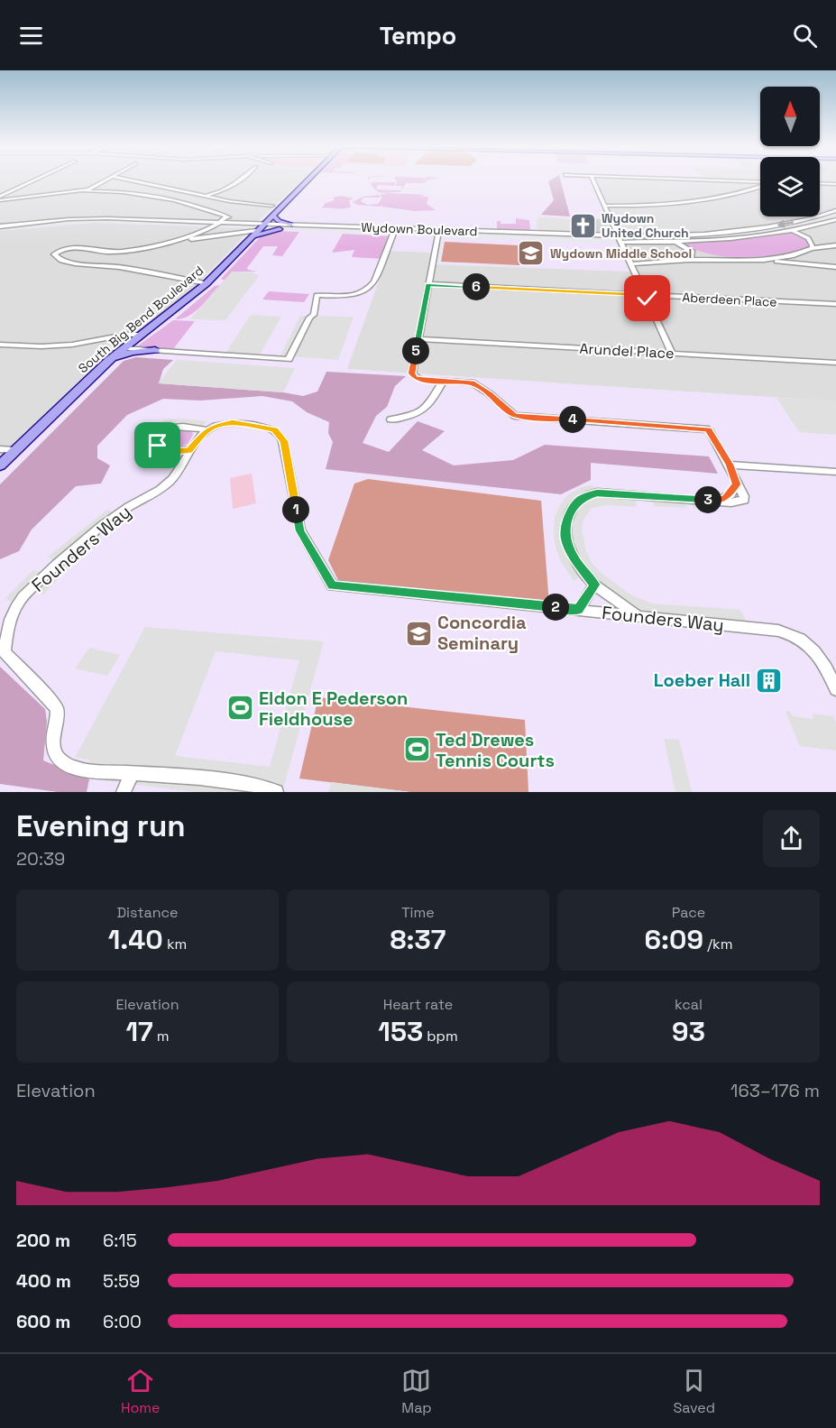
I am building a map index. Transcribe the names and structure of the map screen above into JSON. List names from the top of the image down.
{
  "streets": {
    "main road": ["South Big Bend Boulevard"],
    "street": [
      "Wydown Boulevard",
      "Aberdeen Place",
      "Arundel Place",
      "Founders Way"
    ]
  },
  "crossings": [
    ["Wydown Boulevard", "South Big Bend Boulevard"]
  ],
  "places": {
    "church": ["Wydown United Church"],
    "school or university": ["Wydown Middle School", "Concordia Seminary"],
    "building": ["Loeber Hall"],
    "sports": ["Eldon E Pederson Fieldhouse", "Ted Drewes Tennis Courts"]
  },
  "north": "top",
  "page": {
    "header": "Tempo",
    "pins": [
      "6",
      "5",
      "4",
      "3",
      "1",
      "2"
    ],
    "heading": ["Evening run", "20:39"],
    "stats": [
      ["Distance", "1.40 km"],
      ["Time", "8:37"],
      ["Pace", "6:09 /km"],
      ["Elevation", "17 m"],
      ["Heart rate", "153 bpm"],
      ["kcal", "93"]
    ],
    "chart": ["Elevation", "163–176 m"],
    "list": [
      {
        "name": "200 m",
        "note": "6:15"
      },
      {
        "name": "400 m",
        "note": "5:59"
      },
      {
        "name": "600 m",
        "note": "6:00"
      }
    ],
    "tabs": ["Home", "Map", "Saved"]
  }
}
